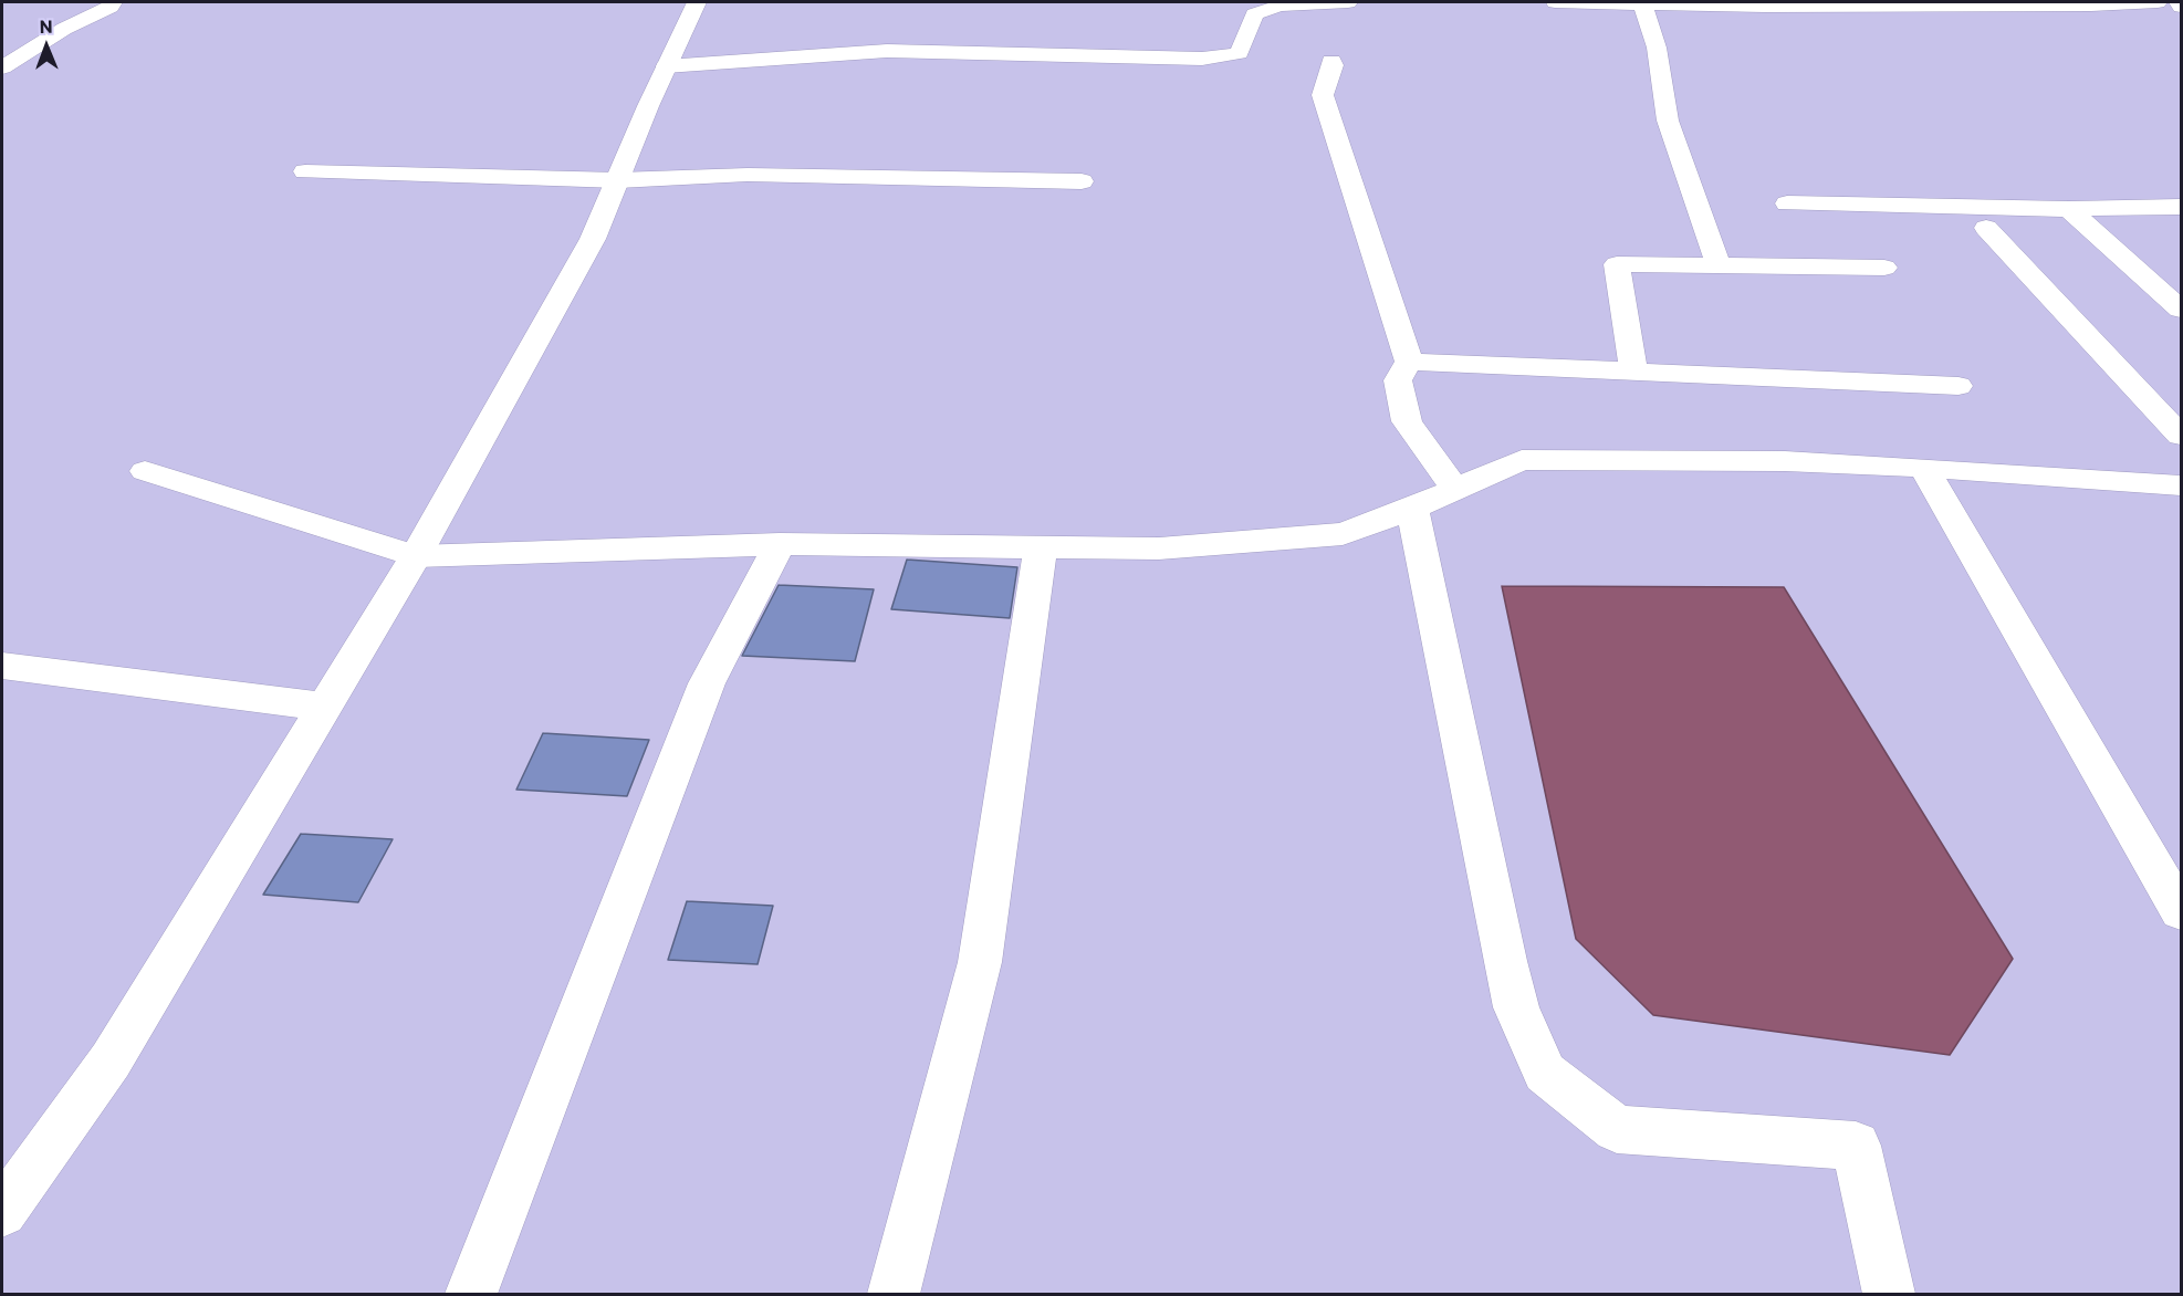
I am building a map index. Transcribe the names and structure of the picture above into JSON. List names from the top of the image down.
{
  "north": "top"
}
